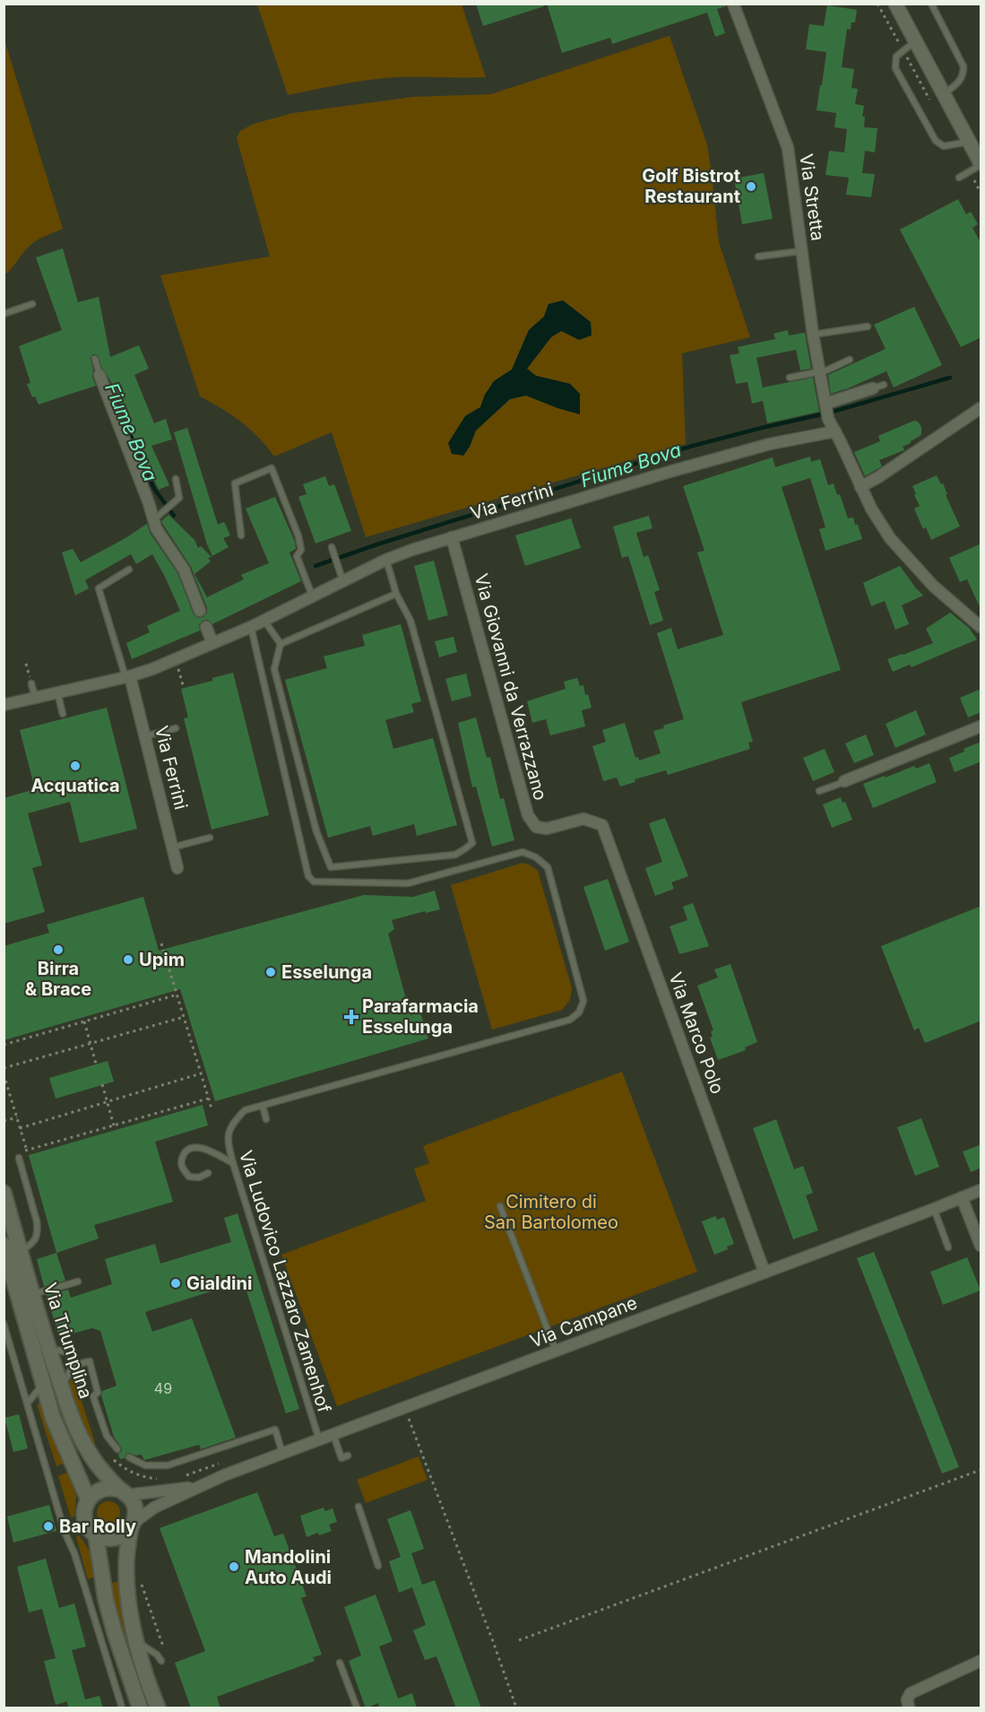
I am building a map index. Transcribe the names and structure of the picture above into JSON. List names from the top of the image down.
{
  "streets": {
    "main road": ["Via Triumplina"],
    "street": [
      "Via Stretta",
      "Via Ferrini",
      "Via Giovanni da Verrazzano",
      "Via Marco Polo",
      "Via Campane"
    ],
    "lane": ["Via Ludovico Lazzaro Zamenhof"]
  },
  "crossings": [
    ["Via Stretta", "Via Ferrini"],
    ["Via Ferrini", "Via Giovanni da Verrazzano"],
    ["Via Ferrini", "Via Ludovico Lazzaro Zamenhof"],
    ["Via Giovanni da Verrazzano", "Via Marco Polo"],
    ["Via Marco Polo", "Via Campane"],
    ["Via Ludovico Lazzaro Zamenhof", "Via Campane"],
    ["Via Campane", "Via Triumplina"]
  ],
  "water": ["Fiume Bova"],
  "parks": ["Cimitero di San Bartolomeo"],
  "places": {
    "other": [
      "Golf Bistrot Restaurant",
      "Acquatica",
      "Birra & Brace",
      "Upim",
      "Esselunga",
      "Gialdini",
      "Bar Rolly",
      "Mandolini Auto Audi"
    ],
    "health": ["Parafarmacia Esselunga"]
  },
  "house_numbers": ["49"]
}
